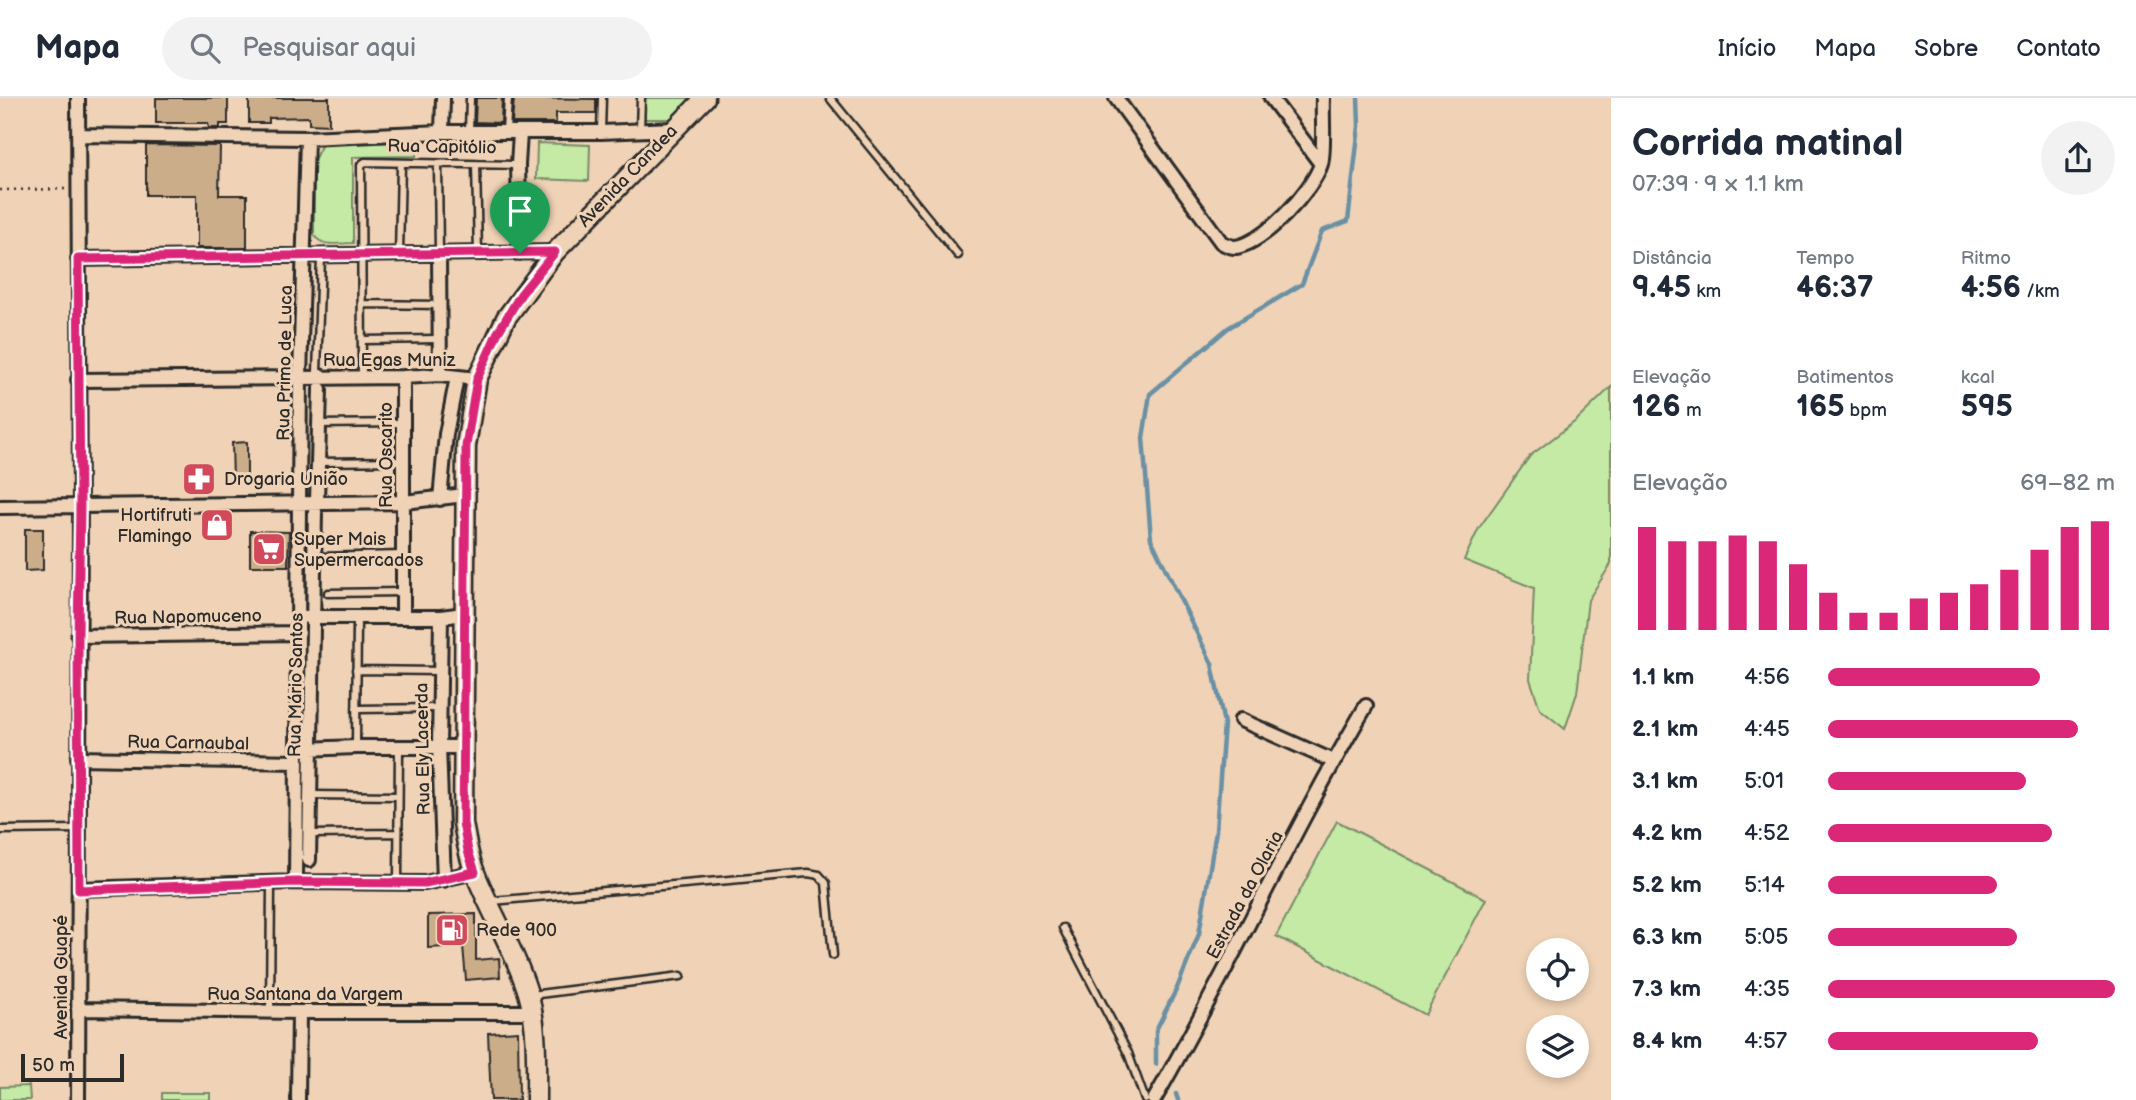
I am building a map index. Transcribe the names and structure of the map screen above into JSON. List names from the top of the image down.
{
  "streets": {
    "main road": ["Avenida Candea"],
    "street": [
      "Rua Capitólio",
      "Rua Egas Muniz",
      "Rua Primo de Luca",
      "Rua Oscarito",
      "Rua Napomuceno",
      "Rua Mário Santos",
      "Rua Carnaubal",
      "Rua Ely Lacerda",
      "Estrada da Olaria",
      "Avenida Guapé",
      "Rua Santana da Vargem"
    ]
  },
  "crossings": [
    ["Rua Capitólio", "Avenida Candea"],
    ["Rua Capitólio", "Rua Primo de Luca"],
    ["Rua Capitólio", "Avenida Guapé"],
    ["Avenida Candea", "Rua Egas Muniz"],
    ["Avenida Candea", "Rua Carnaubal"],
    ["Avenida Candea", "Rua Santana da Vargem"],
    ["Rua Egas Muniz", "Rua Primo de Luca"],
    ["Rua Egas Muniz", "Rua Oscarito"],
    ["Rua Egas Muniz", "Avenida Guapé"],
    ["Rua Primo de Luca", "Rua Napomuceno"],
    ["Rua Primo de Luca", "Rua Carnaubal"],
    ["Rua Napomuceno", "Avenida Guapé"],
    ["Rua Mário Santos", "Rua Carnaubal"],
    ["Rua Carnaubal", "Rua Ely Lacerda"],
    ["Rua Carnaubal", "Avenida Guapé"],
    ["Avenida Guapé", "Rua Santana da Vargem"]
  ],
  "places": {
    "pharmacy": ["Drogaria União"],
    "shop": ["Hortifruti Flamingo"],
    "supermarket": ["Super Mais Supermercados"],
    "fuel station": ["Rede 900"]
  },
  "scale_bar": "50 m",
  "page": {
    "header": "Mapa",
    "search": "Pesquisar aqui",
    "nav": [
      "Início",
      "Mapa",
      "Sobre",
      "Contato"
    ],
    "heading": ["Corrida matinal", "07:39 · 9 × 1.1 km"],
    "stats": [
      ["Distância", "9.45 km"],
      ["Tempo", "46:37"],
      ["Ritmo", "4:56 /km"],
      ["Elevação", "126 m"],
      ["Batimentos", "165 bpm"],
      ["kcal", "595"]
    ],
    "chart": ["Elevação", "69–82 m"],
    "list": [
      {
        "name": "1.1 km",
        "note": "4:56"
      },
      {
        "name": "2.1 km",
        "note": "4:45"
      },
      {
        "name": "3.1 km",
        "note": "5:01"
      },
      {
        "name": "4.2 km",
        "note": "4:52"
      },
      {
        "name": "5.2 km",
        "note": "5:14"
      },
      {
        "name": "6.3 km",
        "note": "5:05"
      },
      {
        "name": "7.3 km",
        "note": "4:35"
      },
      {
        "name": "8.4 km",
        "note": "4:57"
      }
    ],
    "scale": "50 m"
  }
}
